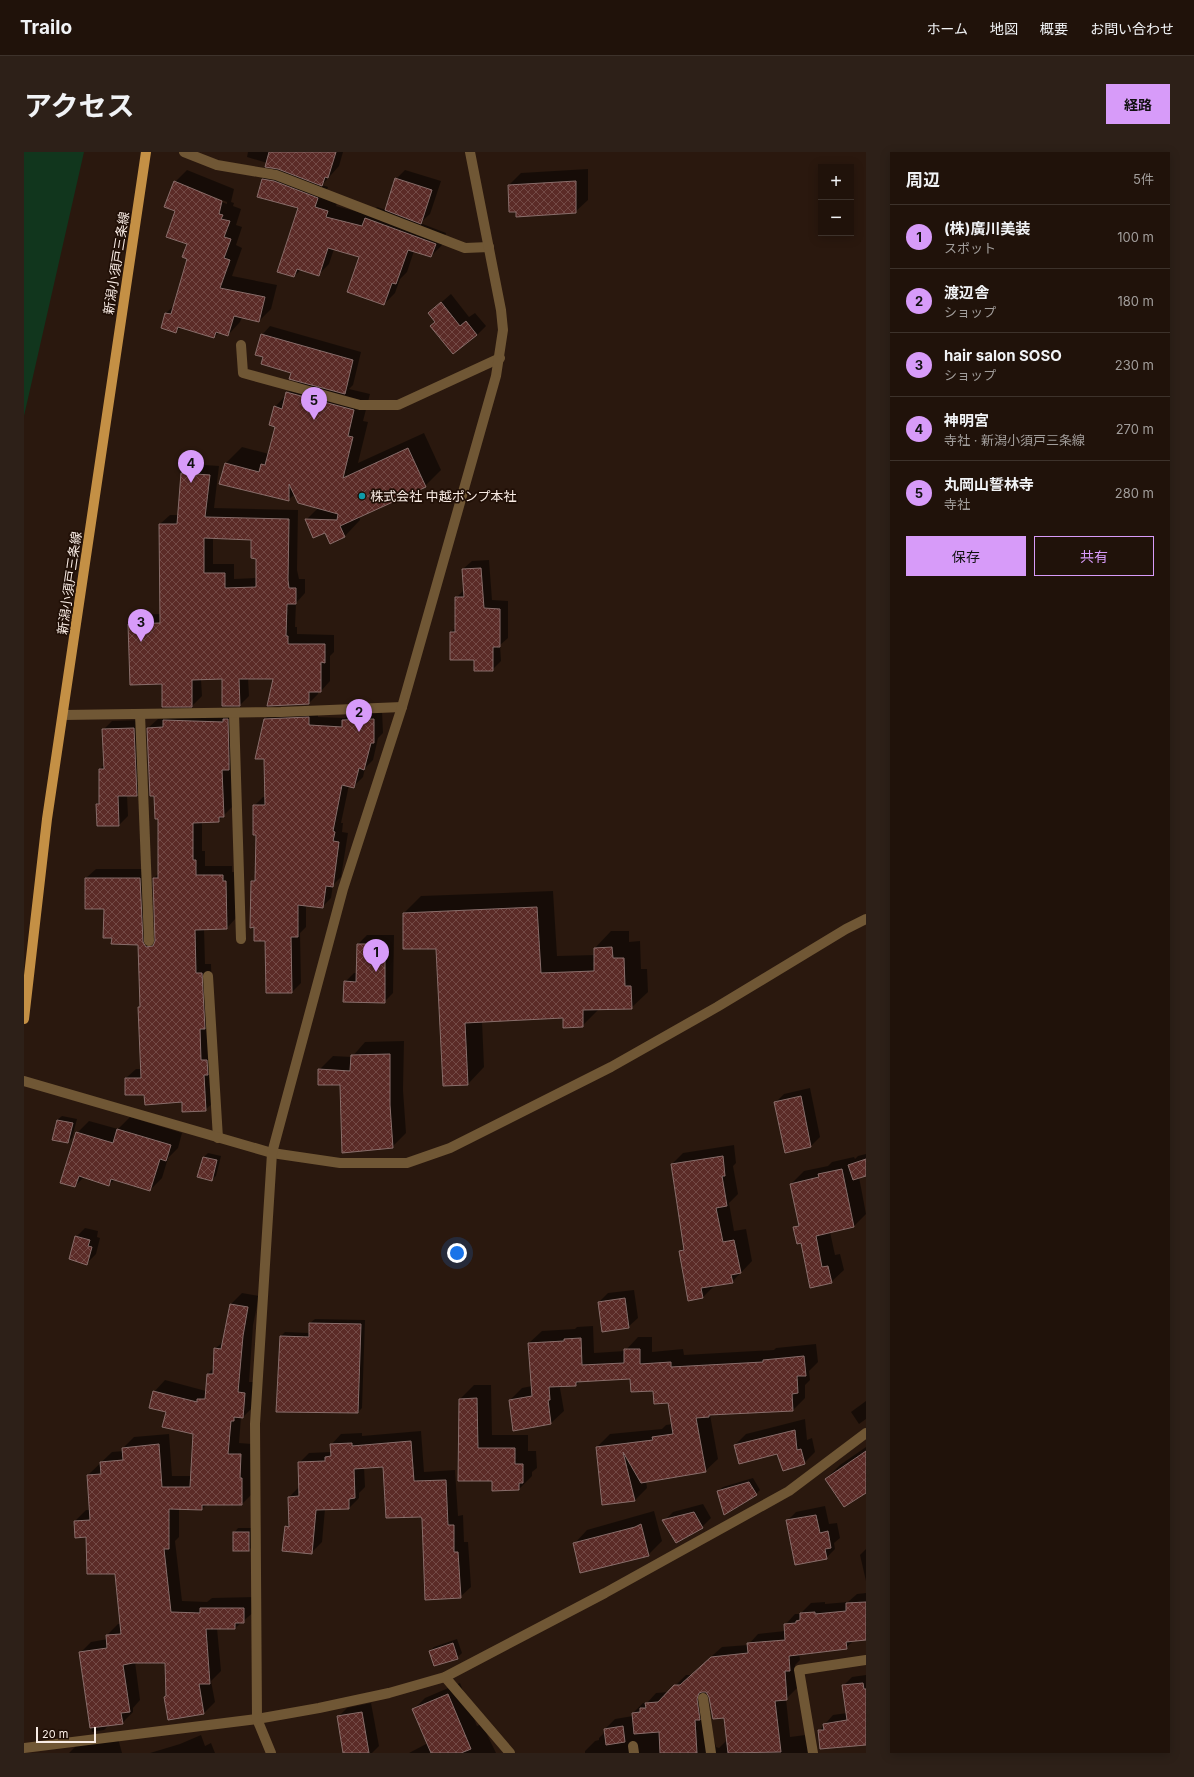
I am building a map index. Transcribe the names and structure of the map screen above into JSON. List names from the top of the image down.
{
  "streets": {
    "main road": ["新潟小須戸三条線"]
  },
  "places": ["株式会社 中越ポンプ本社"],
  "scale_bar": "20 m",
  "page": {
    "header": "Trailo",
    "nav": [
      "ホーム",
      "地図",
      "概要",
      "お問い合わせ"
    ],
    "title": "アクセス",
    "buttons": [
      "経路",
      ["保存", "共有"]
    ],
    "heading": ["周辺", "5件"],
    "map_buttons": ["+", "−"],
    "list": [
      {
        "mark": "1",
        "name": "(株)廣川美装",
        "note": "スポット",
        "value": "100 m"
      },
      {
        "mark": "2",
        "name": "渡辺舎",
        "note": "ショップ",
        "value": "180 m"
      },
      {
        "mark": "3",
        "name": "hair salon SOSO",
        "note": "ショップ",
        "value": "230 m"
      },
      {
        "mark": "4",
        "name": "神明宮",
        "note": "寺社 · 新潟小須戸三条線",
        "value": "270 m"
      },
      {
        "mark": "5",
        "name": "丸岡山誓林寺",
        "note": "寺社",
        "value": "280 m"
      }
    ],
    "pins": [
      "5",
      "4",
      "3",
      "2",
      "1"
    ],
    "scale": "20 m"
  }
}
